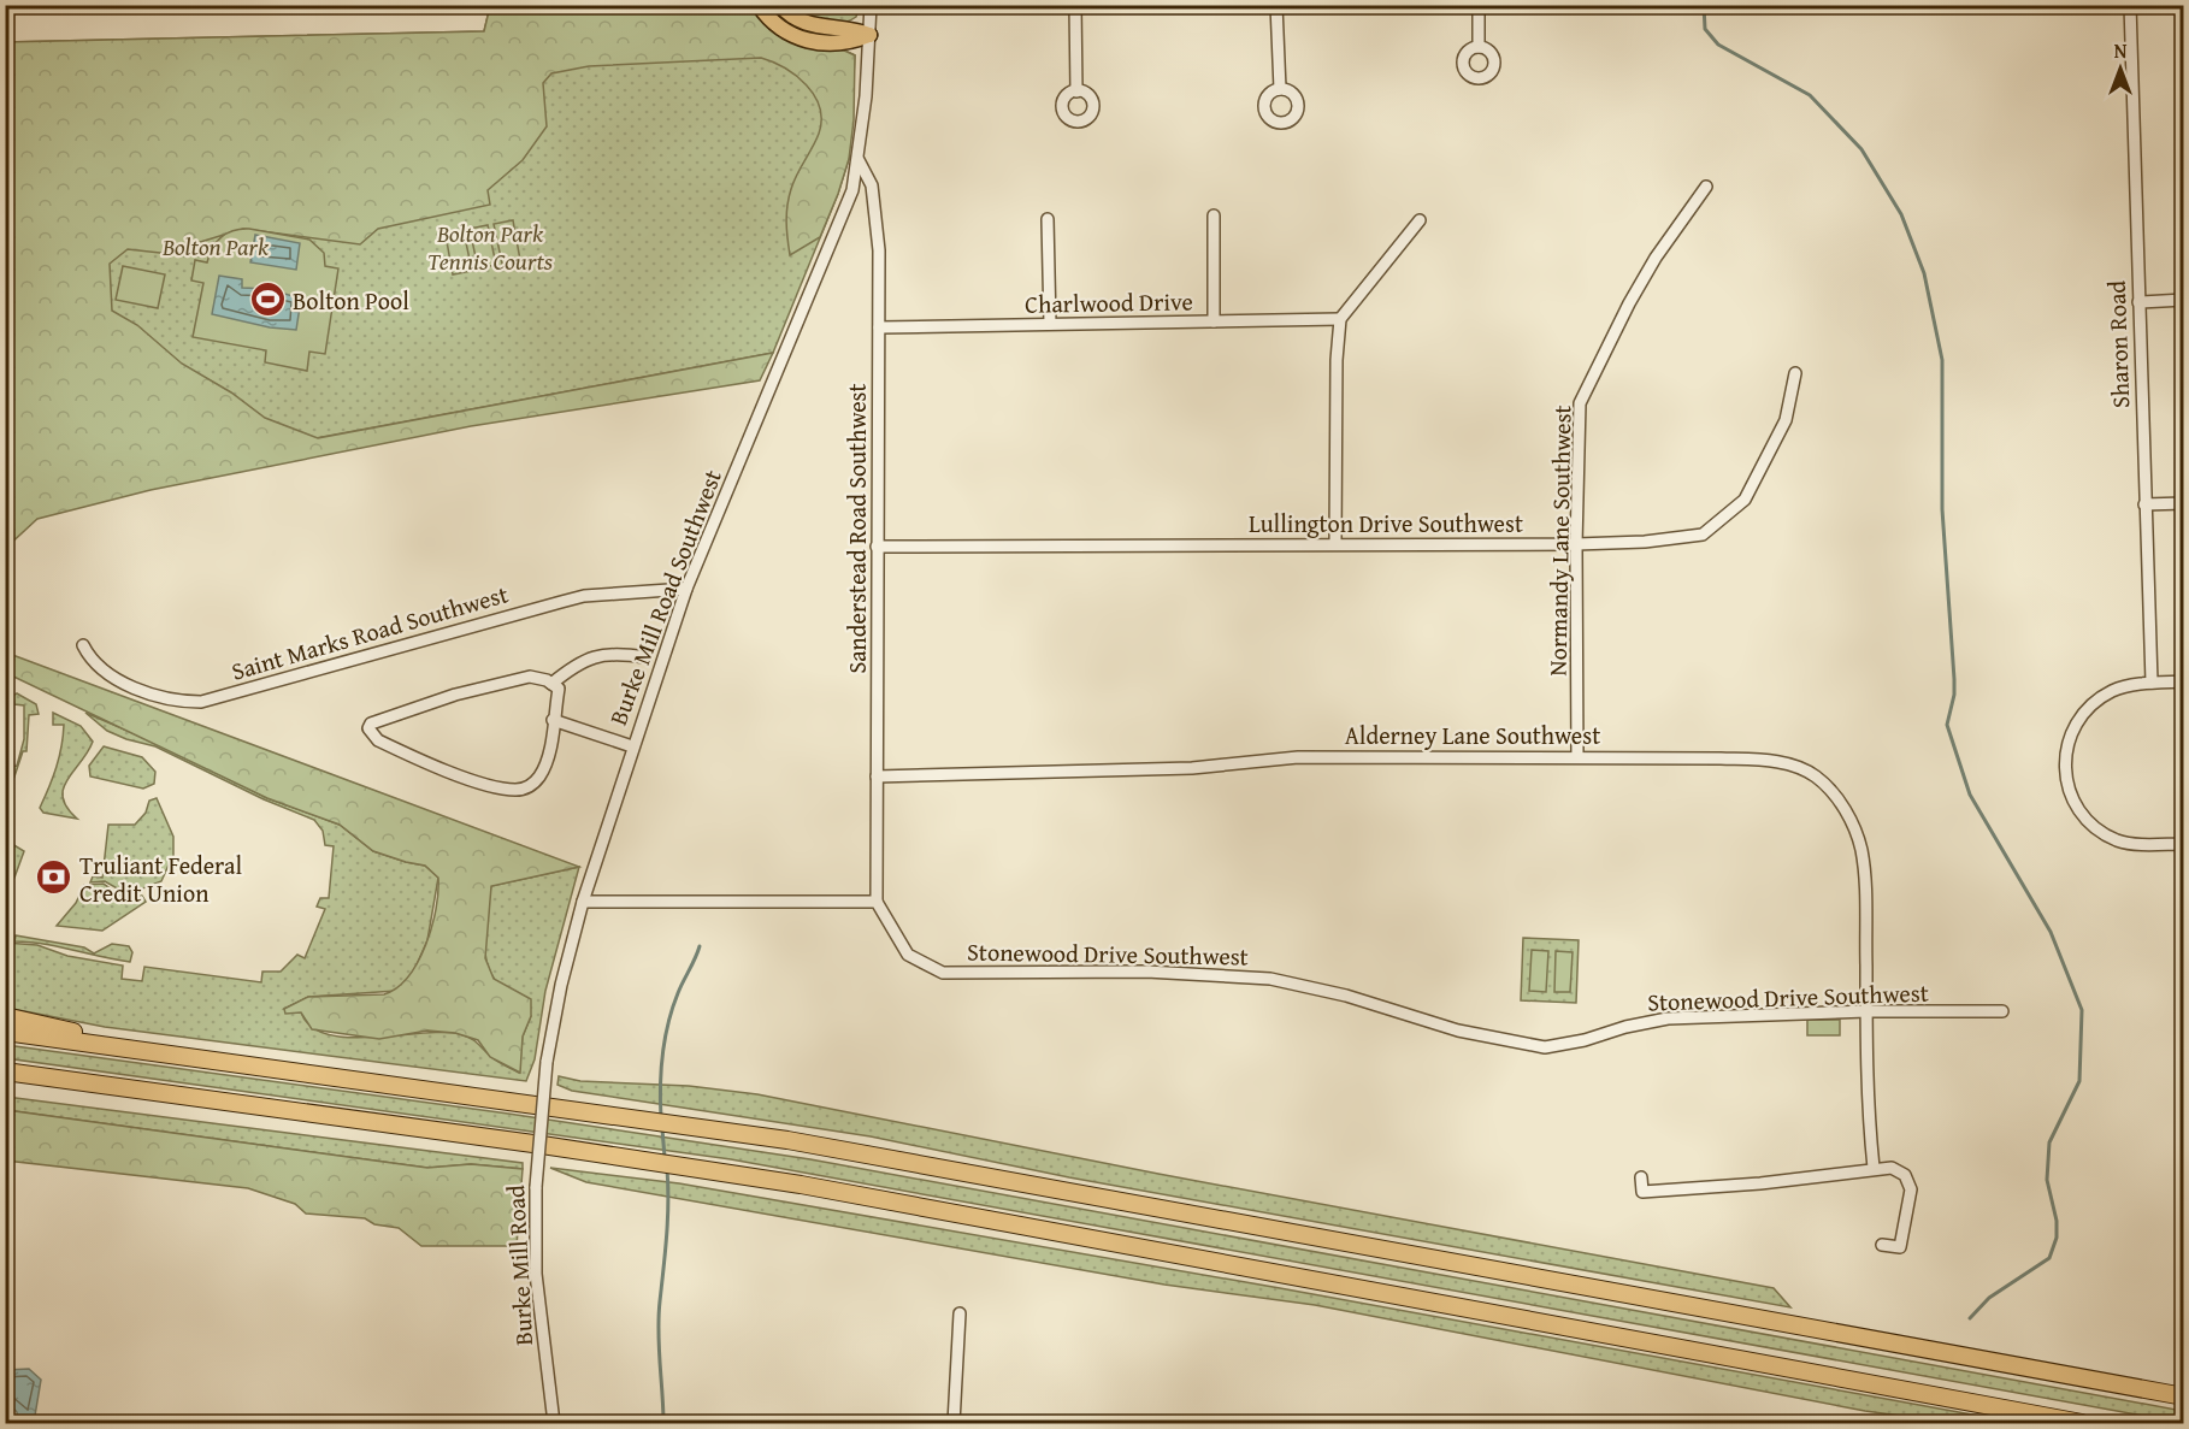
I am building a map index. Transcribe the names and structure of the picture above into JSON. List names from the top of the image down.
{
  "streets": {
    "street": [
      "Charlwood Drive",
      "Sharon Road",
      "Lullington Drive Southwest",
      "Sanderstead Road Southwest",
      "Normandy Lane Southwest",
      "Burke Mill Road Southwest",
      "Saint Marks Road Southwest",
      "Alderney Lane Southwest",
      "Stonewood Drive Southwest",
      "Burke Mill Road"
    ]
  },
  "crossings": [
    ["Charlwood Drive", "Sanderstead Road Southwest"],
    ["Lullington Drive Southwest", "Sanderstead Road Southwest"],
    ["Lullington Drive Southwest", "Normandy Lane Southwest"],
    ["Sanderstead Road Southwest", "Burke Mill Road Southwest"],
    ["Sanderstead Road Southwest", "Alderney Lane Southwest"],
    ["Sanderstead Road Southwest", "Stonewood Drive Southwest"],
    ["Normandy Lane Southwest", "Alderney Lane Southwest"],
    ["Burke Mill Road Southwest", "Saint Marks Road Southwest"],
    ["Burke Mill Road Southwest", "Burke Mill Road"],
    ["Alderney Lane Southwest", "Stonewood Drive Southwest"]
  ],
  "parks": ["Bolton Park Tennis Courts", "Bolton Park"],
  "places": {
    "sports": ["Bolton Pool"],
    "bank": ["Truliant Federal Credit Union"]
  },
  "north": "top"
}
